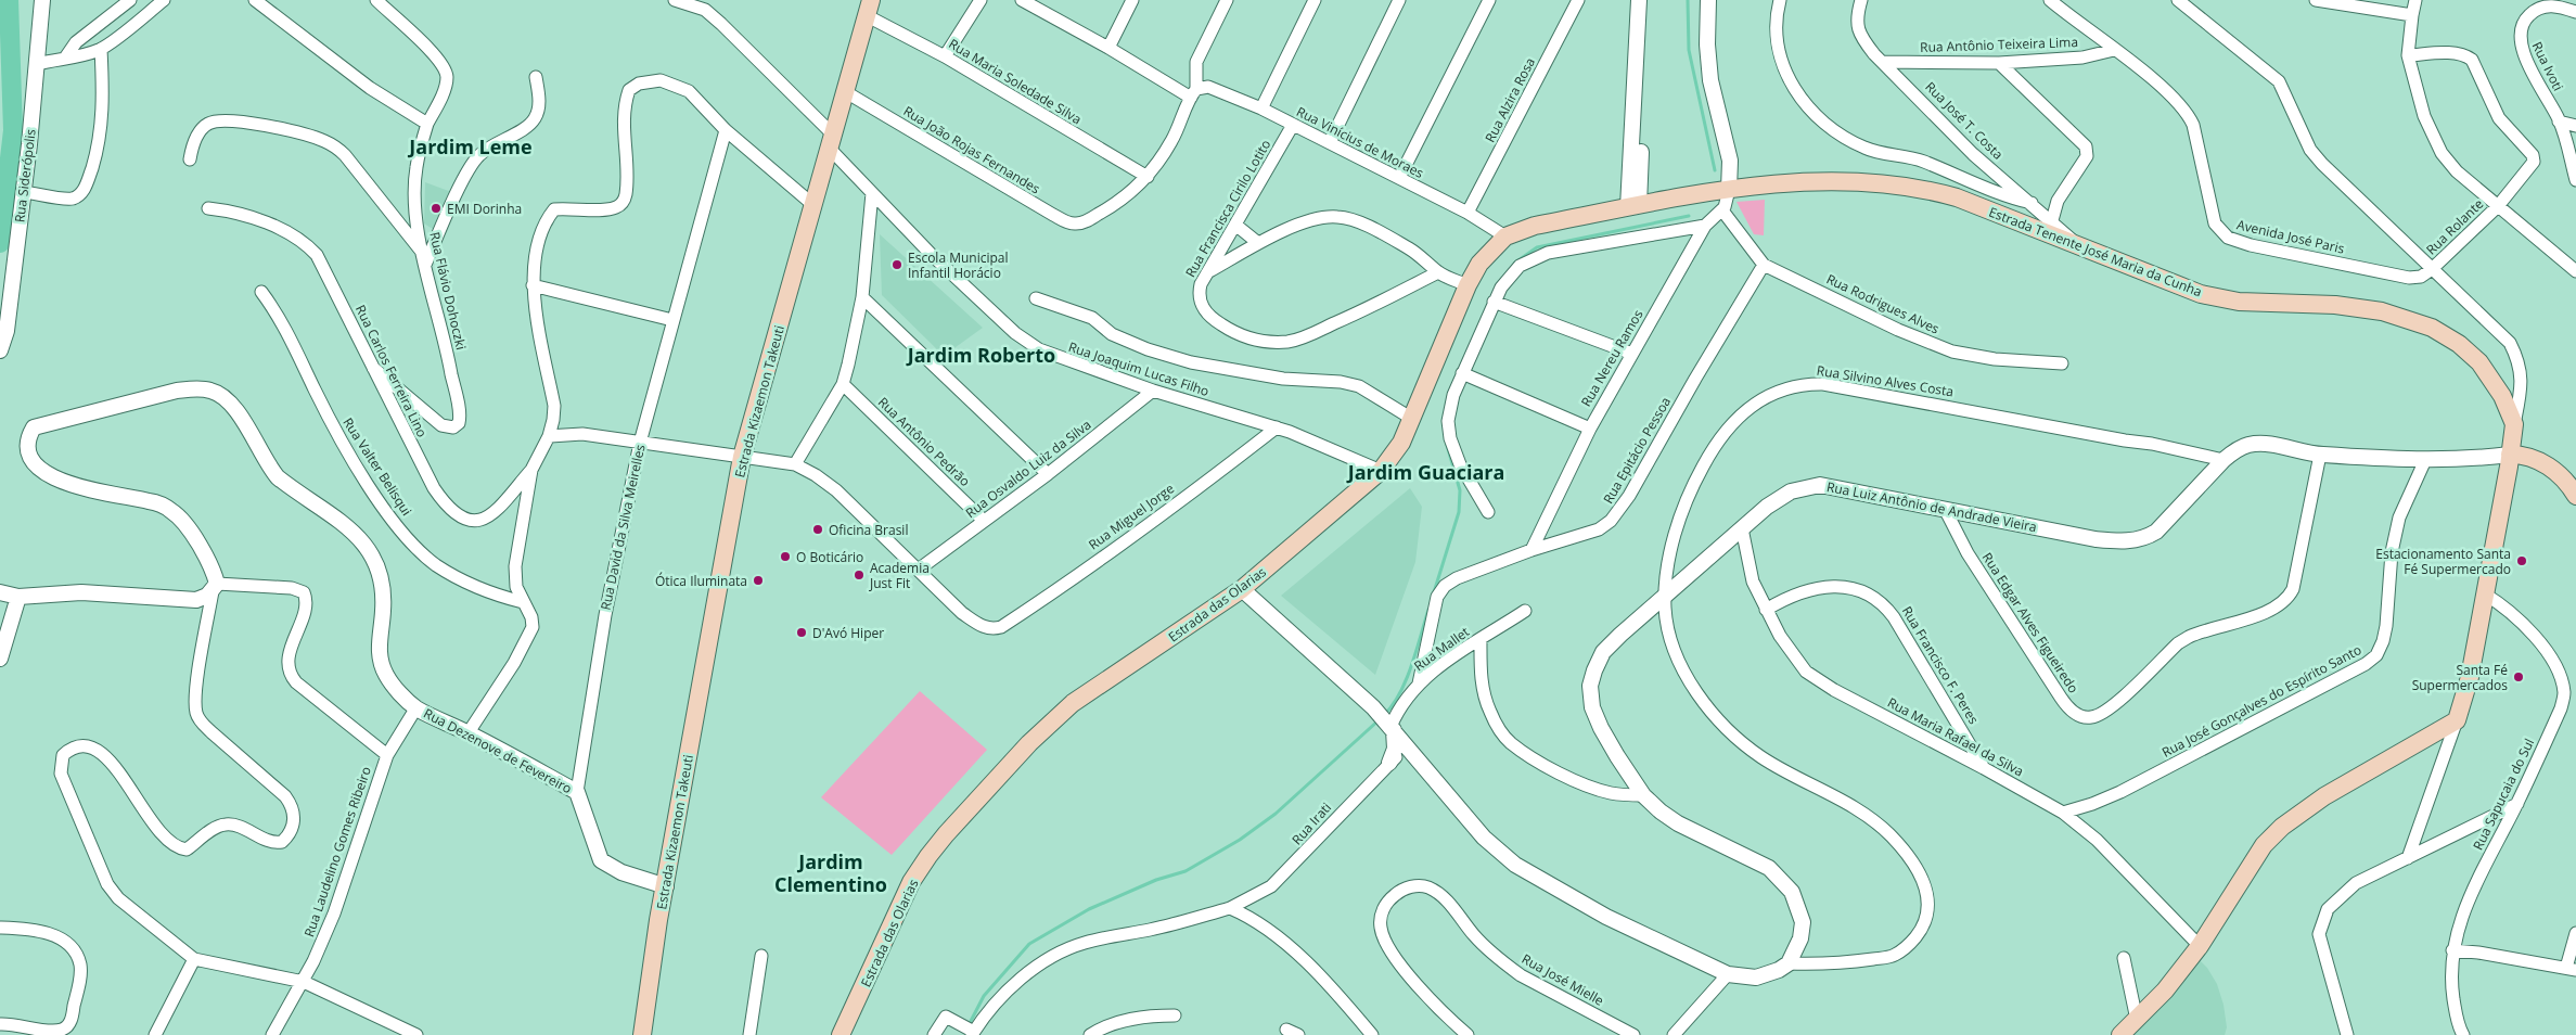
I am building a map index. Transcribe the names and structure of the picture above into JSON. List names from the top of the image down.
{
  "streets": {
    "main road": ["Estrada Tenente José Maria da Cunha", "Estrada Kizaemon Takeuti", "Estrada das Olarias"],
    "street": [
      "Rua Antônio Teixeira Lima",
      "Rua Ivoti",
      "Rua Maria Soledade Silva",
      "Rua Alzira Rosa",
      "Rua José T. Costa",
      "Rua Vinícius de Moraes",
      "Rua João Rojas Fernandes",
      "Rua Siderópolis",
      "Rua Francisca Cirilo Lotito",
      "Rua Rolante",
      "Avenida José Paris",
      "Rua Flávio Dohoczki",
      "Rua Rodrigues Alves",
      "Rua Nereu Ramos",
      "Rua Joaquim Lucas Filho",
      "Rua Carlos Ferreira Lino",
      "Rua Silvino Alves Costa",
      "Rua Antônio Pedrão",
      "Rua Epitácio Pessoa",
      "Rua Valter Belisqui",
      "Rua Osvaldo Luiz da Silva",
      "Rua Luiz Antônio de Andrade Vieira",
      "Rua Miguel Jorge",
      "Rua David da Silva Meirelles",
      "Rua Edgar Alves Figueiredo",
      "Rua Mallet",
      "Rua Francisco F. Peres",
      "Rua José Gonçalves do Espírito Santo",
      "Rua Maria Rafael da Silva",
      "Rua Dezenove de Fevereiro",
      "Rua Sapucaia do Sul",
      "Rua Irati",
      "Rua Laudelino Gomes Ribeiro",
      "Rua José Mielle"
    ]
  },
  "crossings": [
    ["Rua Antônio Teixeira Lima", "Rua José T. Costa"],
    ["Rua Antônio Teixeira Lima", "Avenida José Paris"],
    ["Rua Maria Soledade Silva", "Rua João Rojas Fernandes"],
    ["Rua Maria Soledade Silva", "Estrada Kizaemon Takeuti"],
    ["Rua Alzira Rosa", "Rua Vinícius de Moraes"],
    ["Rua José T. Costa", "Estrada Tenente José Maria da Cunha"],
    ["Rua Vinícius de Moraes", "Rua Francisca Cirilo Lotito"],
    ["Rua Vinícius de Moraes", "Estrada das Olarias"],
    ["Rua João Rojas Fernandes", "Estrada Kizaemon Takeuti"],
    ["Rua Rolante", "Avenida José Paris"],
    ["Estrada Tenente José Maria da Cunha", "Estrada das Olarias"],
    ["Rua Flávio Dohoczki", "Rua Carlos Ferreira Lino"],
    ["Rua Rodrigues Alves", "Rua Nereu Ramos"],
    ["Rua Rodrigues Alves", "Rua Epitácio Pessoa"],
    ["Rua Nereu Ramos", "Rua Epitácio Pessoa"],
    ["Rua Joaquim Lucas Filho", "Estrada Kizaemon Takeuti"],
    ["Rua Joaquim Lucas Filho", "Rua Osvaldo Luiz da Silva"],
    ["Rua Joaquim Lucas Filho", "Rua Miguel Jorge"],
    ["Rua Joaquim Lucas Filho", "Estrada das Olarias"],
    ["Rua Silvino Alves Costa", "Rua Luiz Antônio de Andrade Vieira"],
    ["Estrada Kizaemon Takeuti", "Rua David da Silva Meirelles"],
    ["Rua Antônio Pedrão", "Rua Osvaldo Luiz da Silva"],
    ["Rua Epitácio Pessoa", "Rua Mallet"],
    ["Rua Osvaldo Luiz da Silva", "Rua Miguel Jorge"],
    ["Rua Luiz Antônio de Andrade Vieira", "Rua Edgar Alves Figueiredo"],
    ["Rua Luiz Antônio de Andrade Vieira", "Rua José Gonçalves do Espírito Santo"],
    ["Rua Luiz Antônio de Andrade Vieira", "Rua Maria Rafael da Silva"],
    ["Rua David da Silva Meirelles", "Rua Dezenove de Fevereiro"],
    ["Rua Francisco F. Peres", "Rua Maria Rafael da Silva"],
    ["Rua José Gonçalves do Espírito Santo", "Rua Maria Rafael da Silva"],
    ["Rua Dezenove de Fevereiro", "Rua Laudelino Gomes Ribeiro"]
  ],
  "districts": [
    "Jardim Leme",
    "Jardim Roberto",
    "Jardim Guaciara",
    "Jardim Clementino"
  ],
  "places": [
    "EMI Dorinha",
    "Escola Municipal Infantil Horácio",
    "Oficina Brasil",
    "O Boticário",
    "Estacionamento Santa Fé Supermercado",
    "Academia Just Fit",
    "Ótica Iluminata",
    "D'Avó Hiper",
    "Santa Fé Supermercados"
  ]
}
